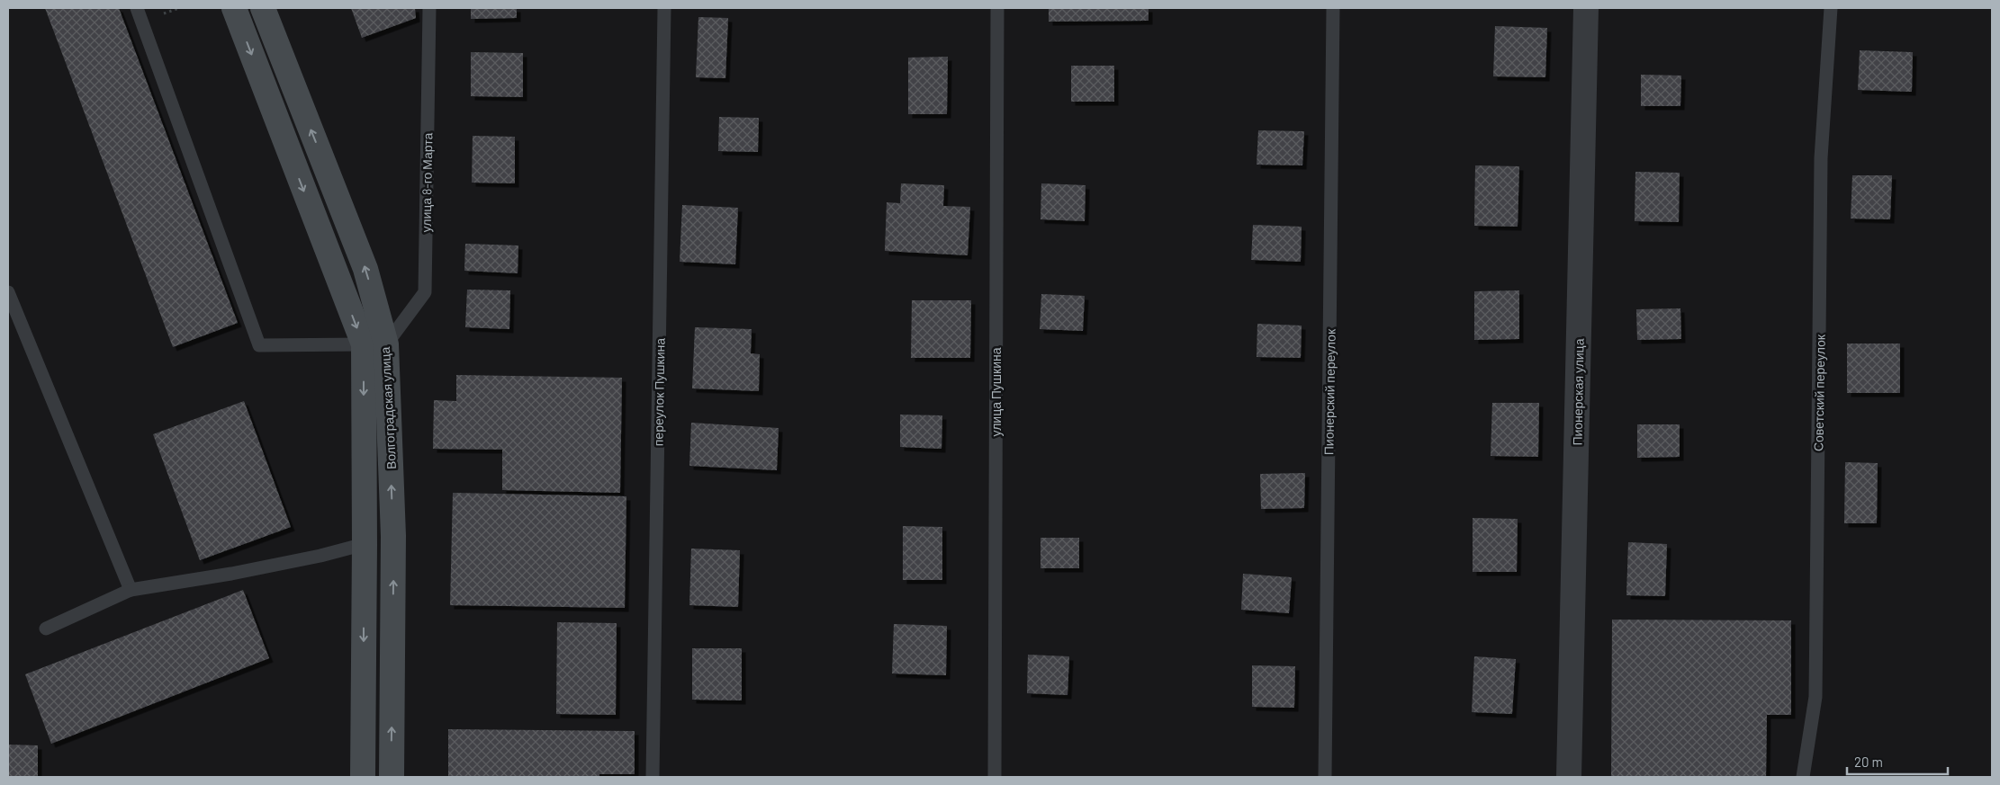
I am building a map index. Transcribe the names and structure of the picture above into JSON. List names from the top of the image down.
{
  "streets": {
    "main road": ["Волгоградская улица"],
    "street": ["Пионерская улица"],
    "lane": [
      "улица 8-го Марта",
      "переулок Пушкина",
      "улица Пушкина",
      "Пионерский переулок",
      "Советский переулок"
    ]
  },
  "crossings": [
    ["улица 8-го Марта", "Волгоградская улица"]
  ],
  "scale_bar": "20 m"
}
